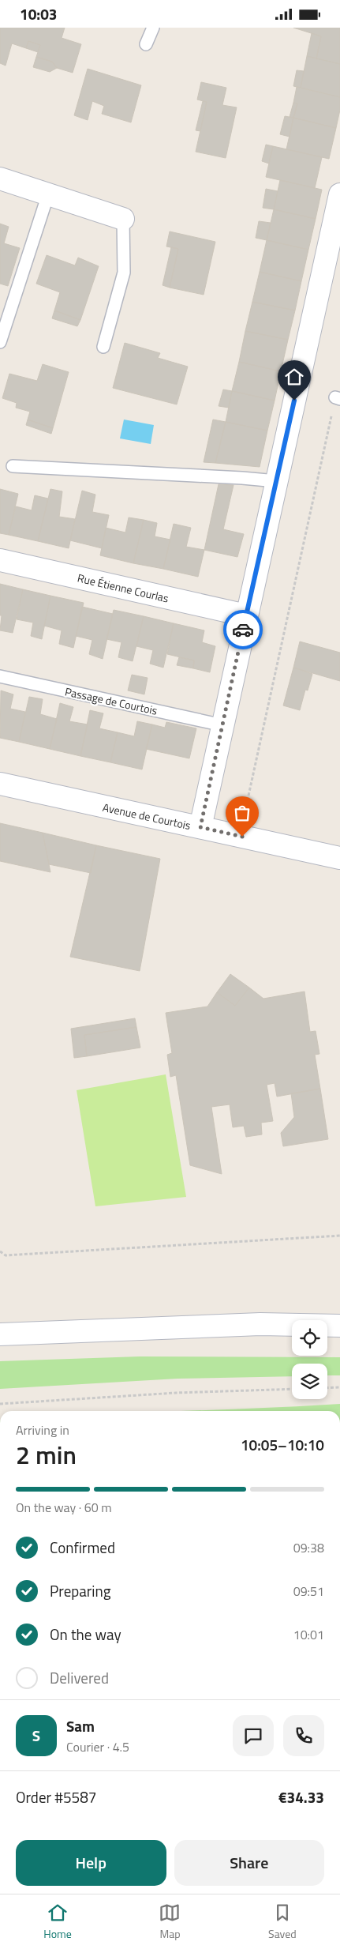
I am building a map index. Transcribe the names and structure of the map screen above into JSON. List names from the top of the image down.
{
  "streets": {
    "street": ["Rue Étienne Courlas", "Avenue de Courtois"],
    "lane": ["Passage de Courtois"]
  },
  "page": {
    "status": "10:03",
    "heading": ["2 min", "Arriving in", "10:05–10:10"],
    "panel": [
      "Sam",
      "Courier · 4.5",
      "Order #5587",
      "€34.33"
    ],
    "bar": "On the way · 60 m",
    "list": [
      ["Confirmed", "09:38"],
      ["Preparing", "09:51"],
      ["On the way", "10:01"],
      "Delivered"
    ],
    "round": "S",
    "buttons": ["Help", "Share"],
    "tabs": ["Home", "Map", "Saved"]
  }
}
